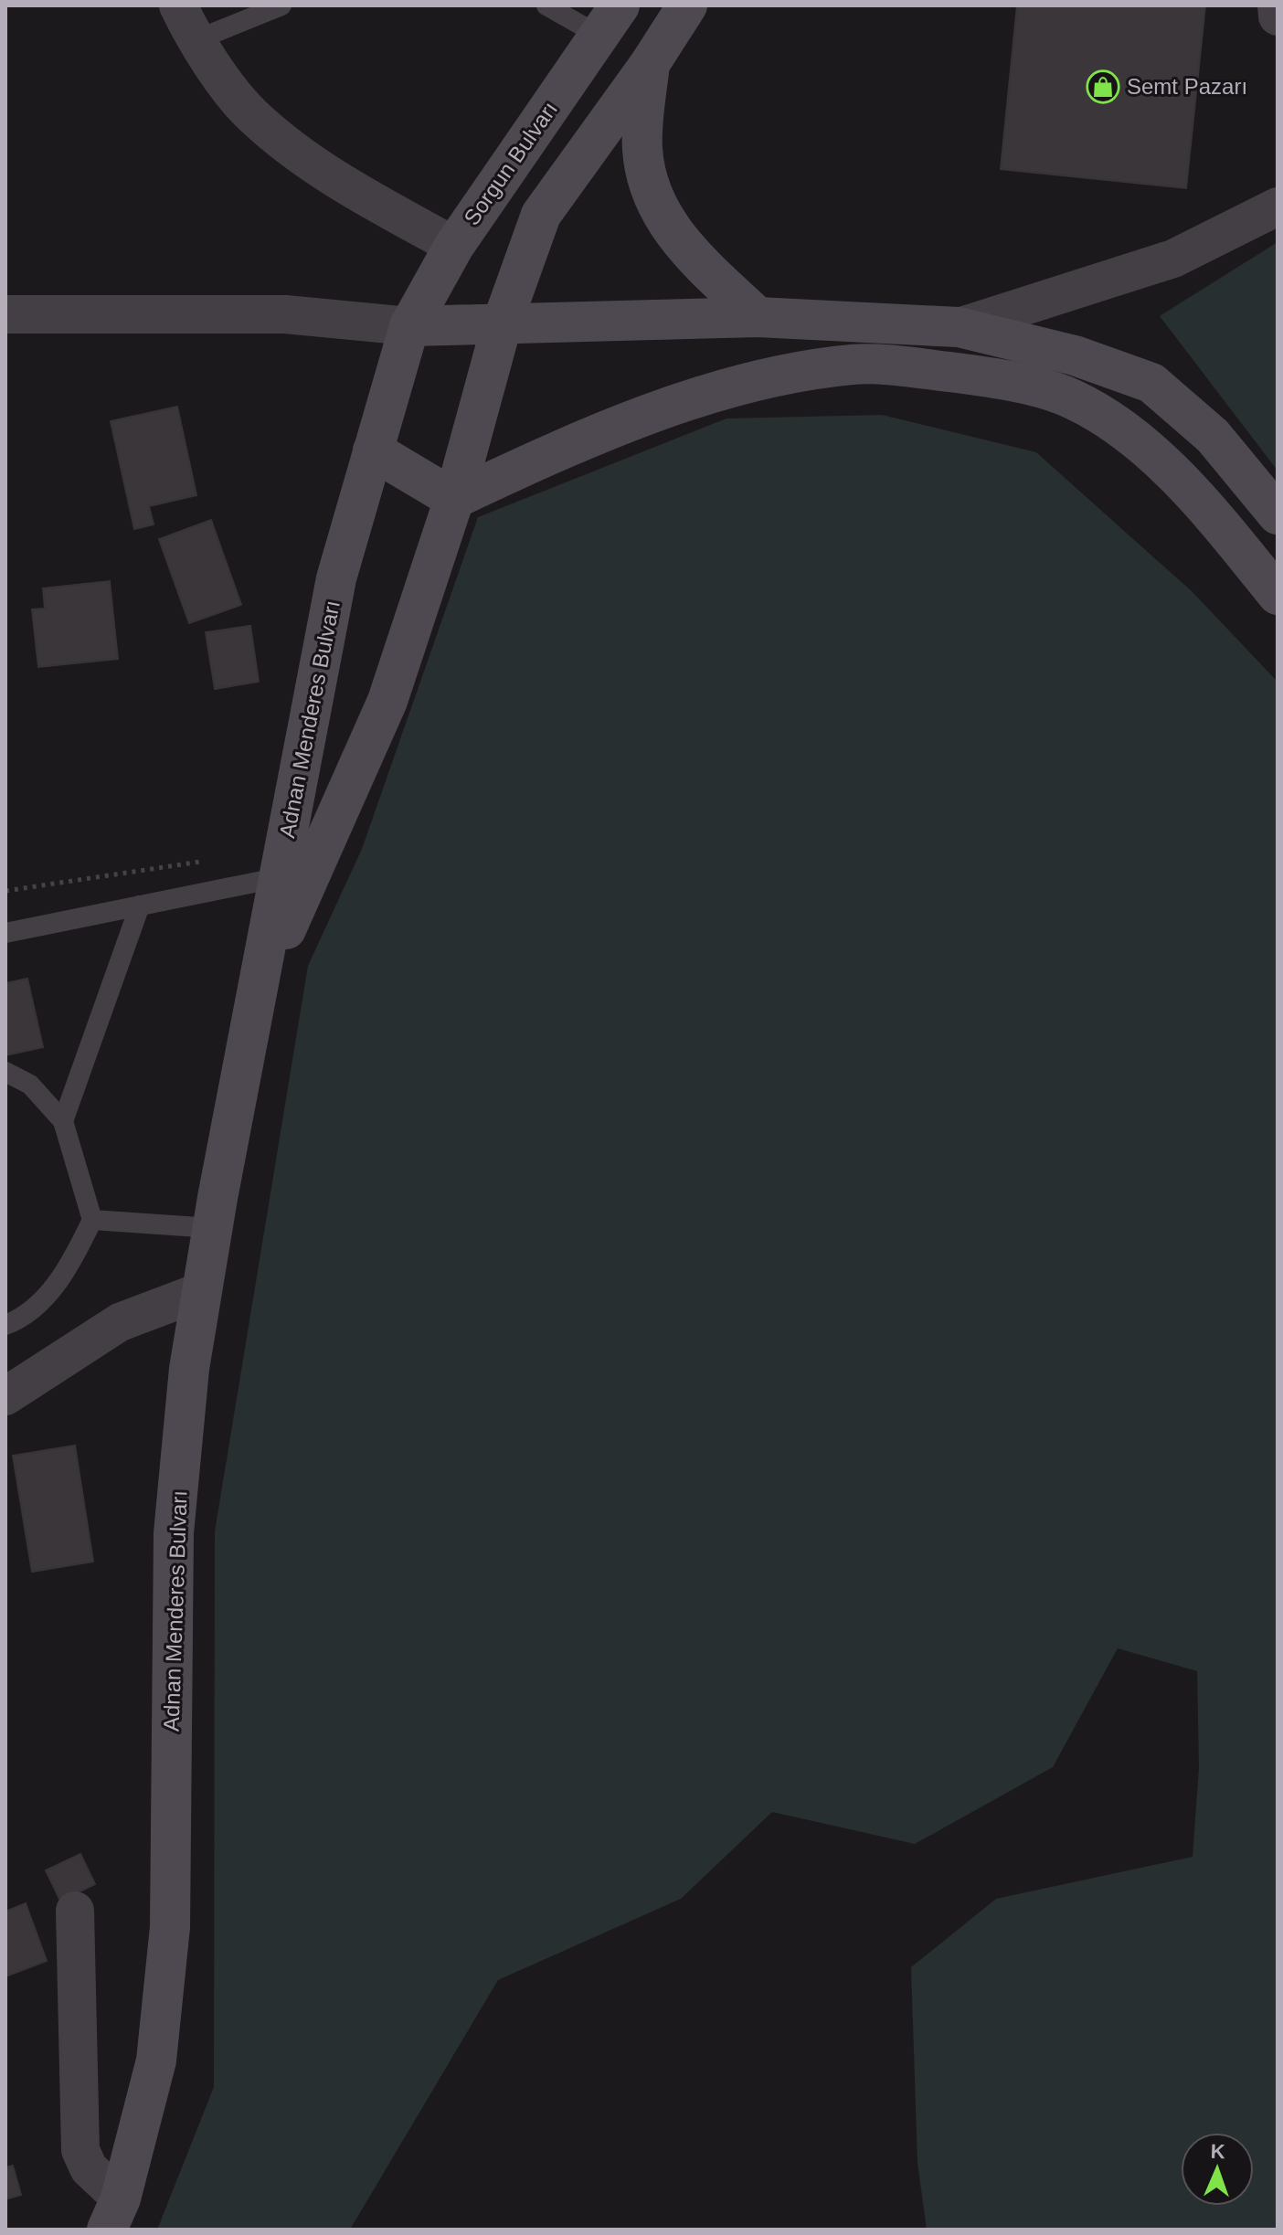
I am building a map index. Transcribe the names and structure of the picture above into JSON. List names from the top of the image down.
{
  "streets": {
    "main road": ["Sorgun Bulvarı", "Adnan Menderes Bulvarı"]
  },
  "crossings": [
    ["Sorgun Bulvarı", "Adnan Menderes Bulvarı"]
  ],
  "places": {
    "shop": ["Semt Pazarı"]
  },
  "north": "top"
}
